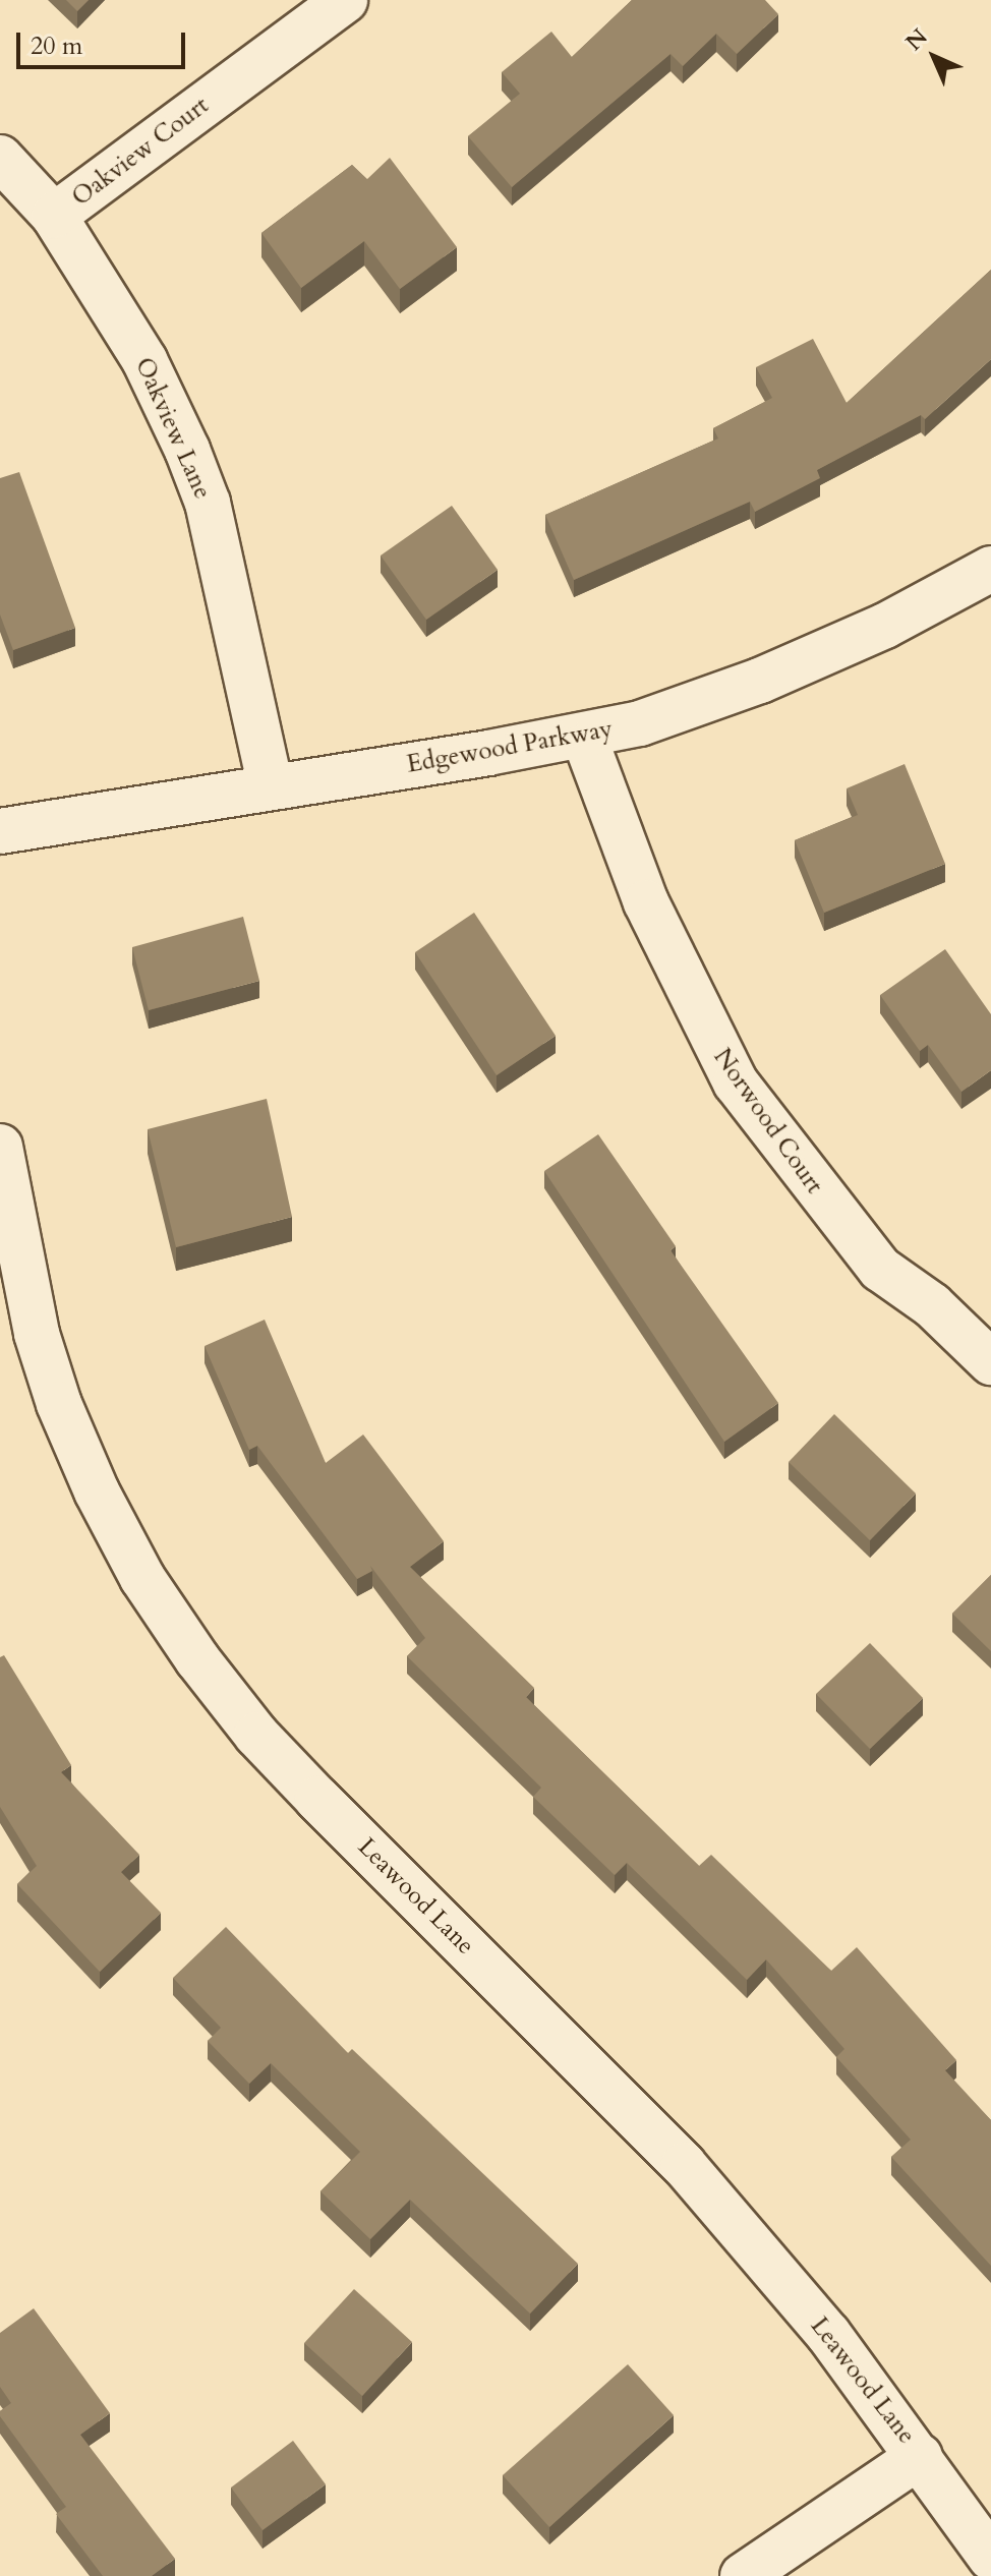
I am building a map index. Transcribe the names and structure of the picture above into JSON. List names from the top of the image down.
{
  "streets": {
    "street": [
      "Oakview Court",
      "Oakview Lane",
      "Edgewood Parkway",
      "Norwood Court",
      "Leawood Lane"
    ]
  },
  "crossings": [
    ["Oakview Court", "Oakview Lane"],
    ["Oakview Lane", "Edgewood Parkway"],
    ["Edgewood Parkway", "Norwood Court"]
  ],
  "scale_bar": "20 m",
  "north": "top left"
}
